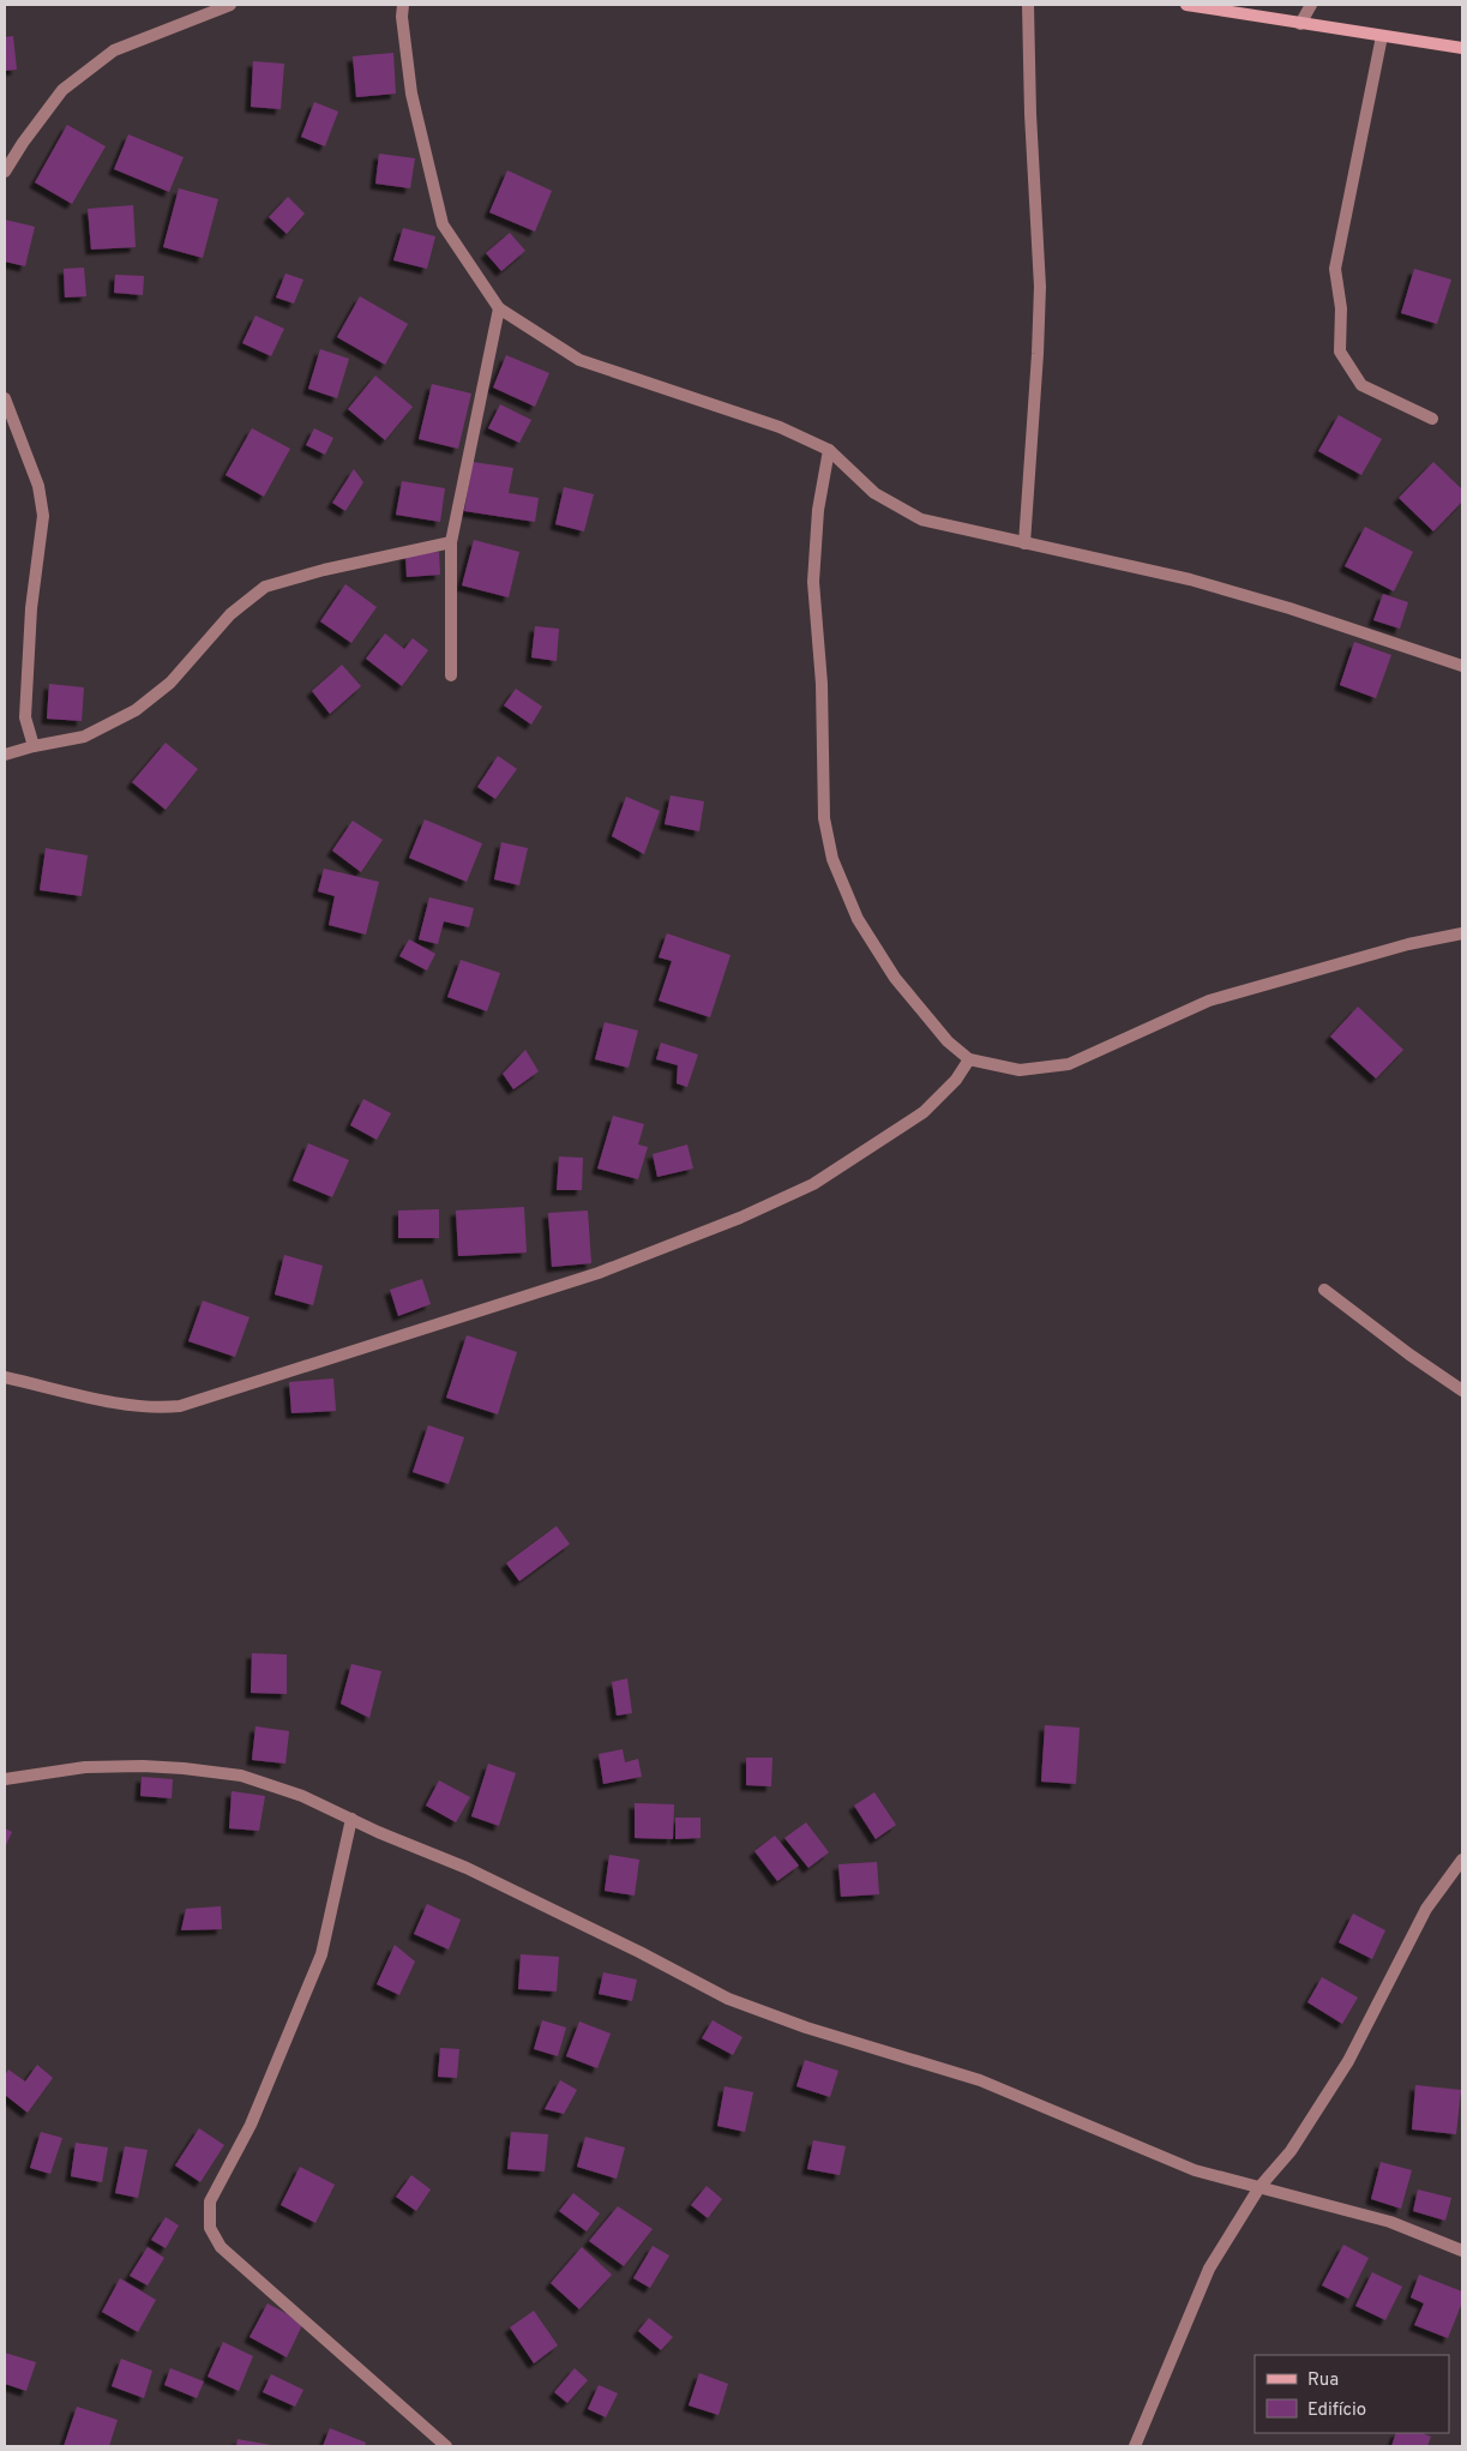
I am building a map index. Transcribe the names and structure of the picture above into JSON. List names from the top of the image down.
{
  "legend": ["Rua", "Edifício"]
}
